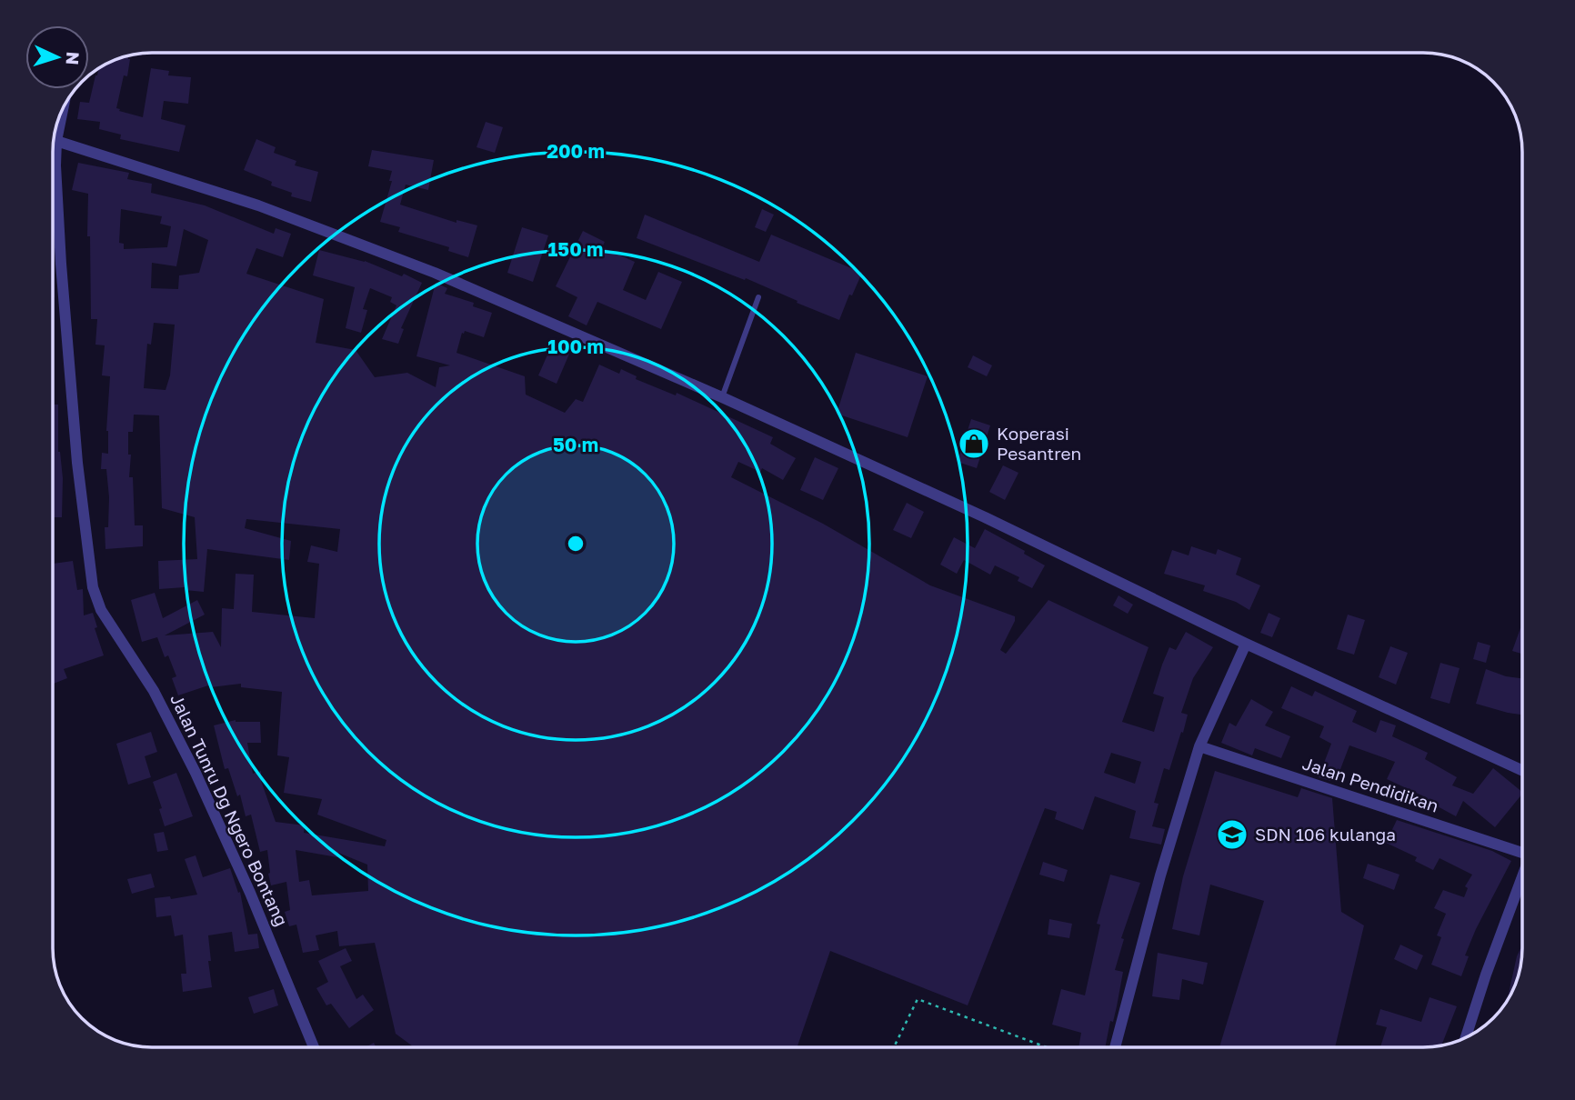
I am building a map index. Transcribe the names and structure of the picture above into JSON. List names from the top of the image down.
{
  "streets": {
    "street": ["Jalan Pendidikan", "Jalan Tunru Dg Ngero Bontang"]
  },
  "places": {
    "shop": ["Koperasi Pesantren"],
    "school or university": ["SDN 106 kulanga"]
  },
  "north": "right",
  "rings": [
    "200 m",
    "150 m",
    "100 m",
    "50 m"
  ]
}
